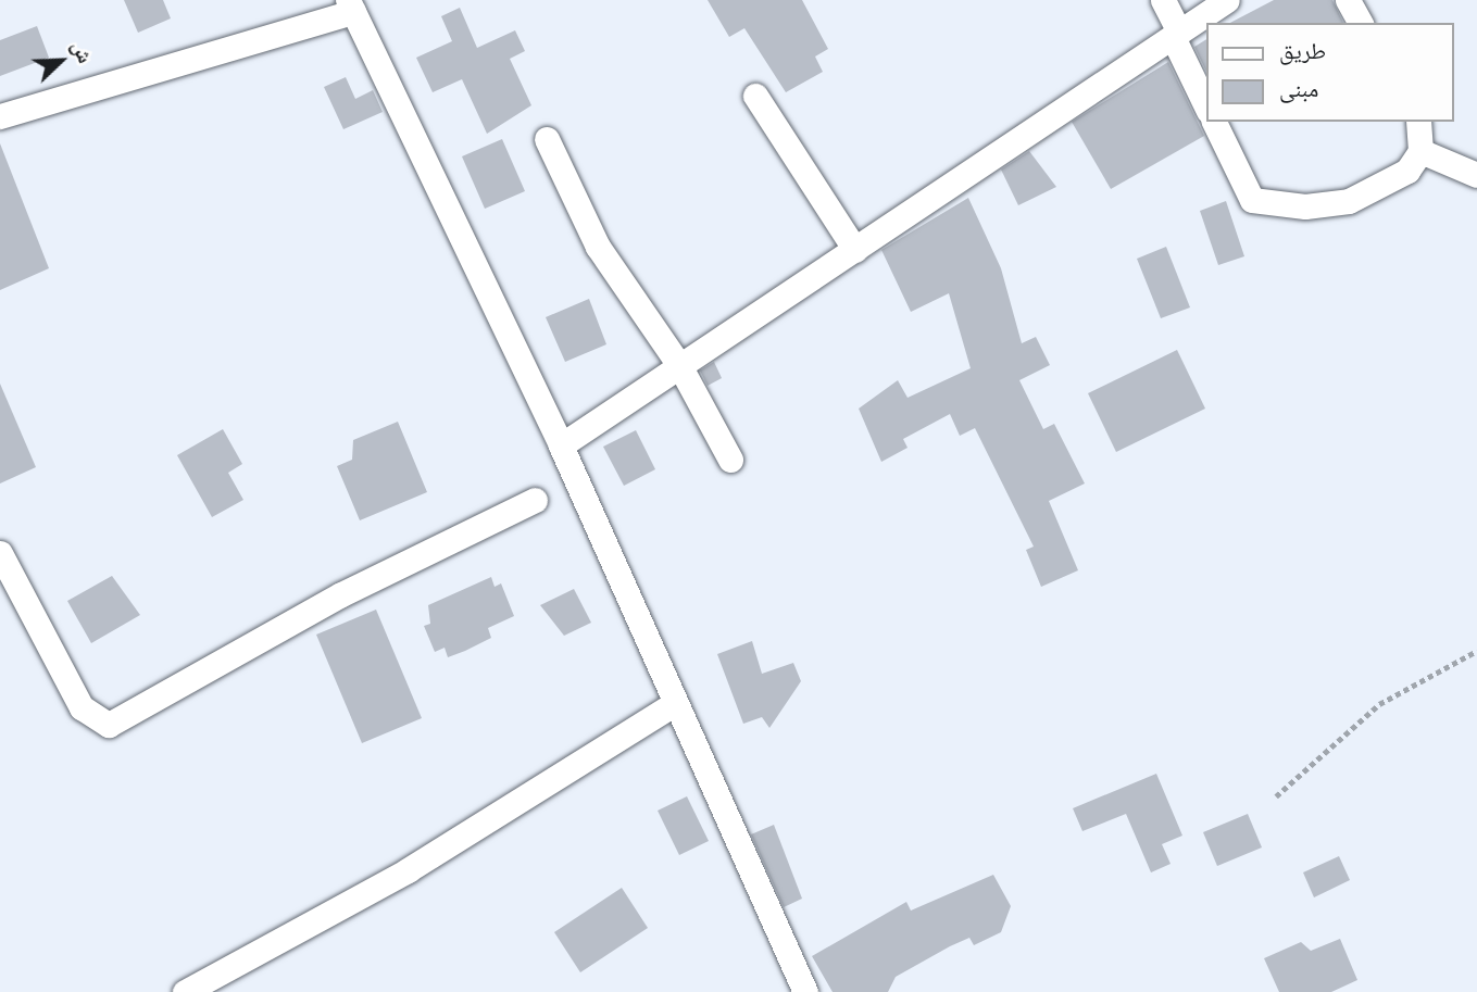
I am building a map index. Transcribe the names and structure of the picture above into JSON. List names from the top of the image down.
{
  "legend": ["طريق", "مبنى"],
  "north": "top right"
}
